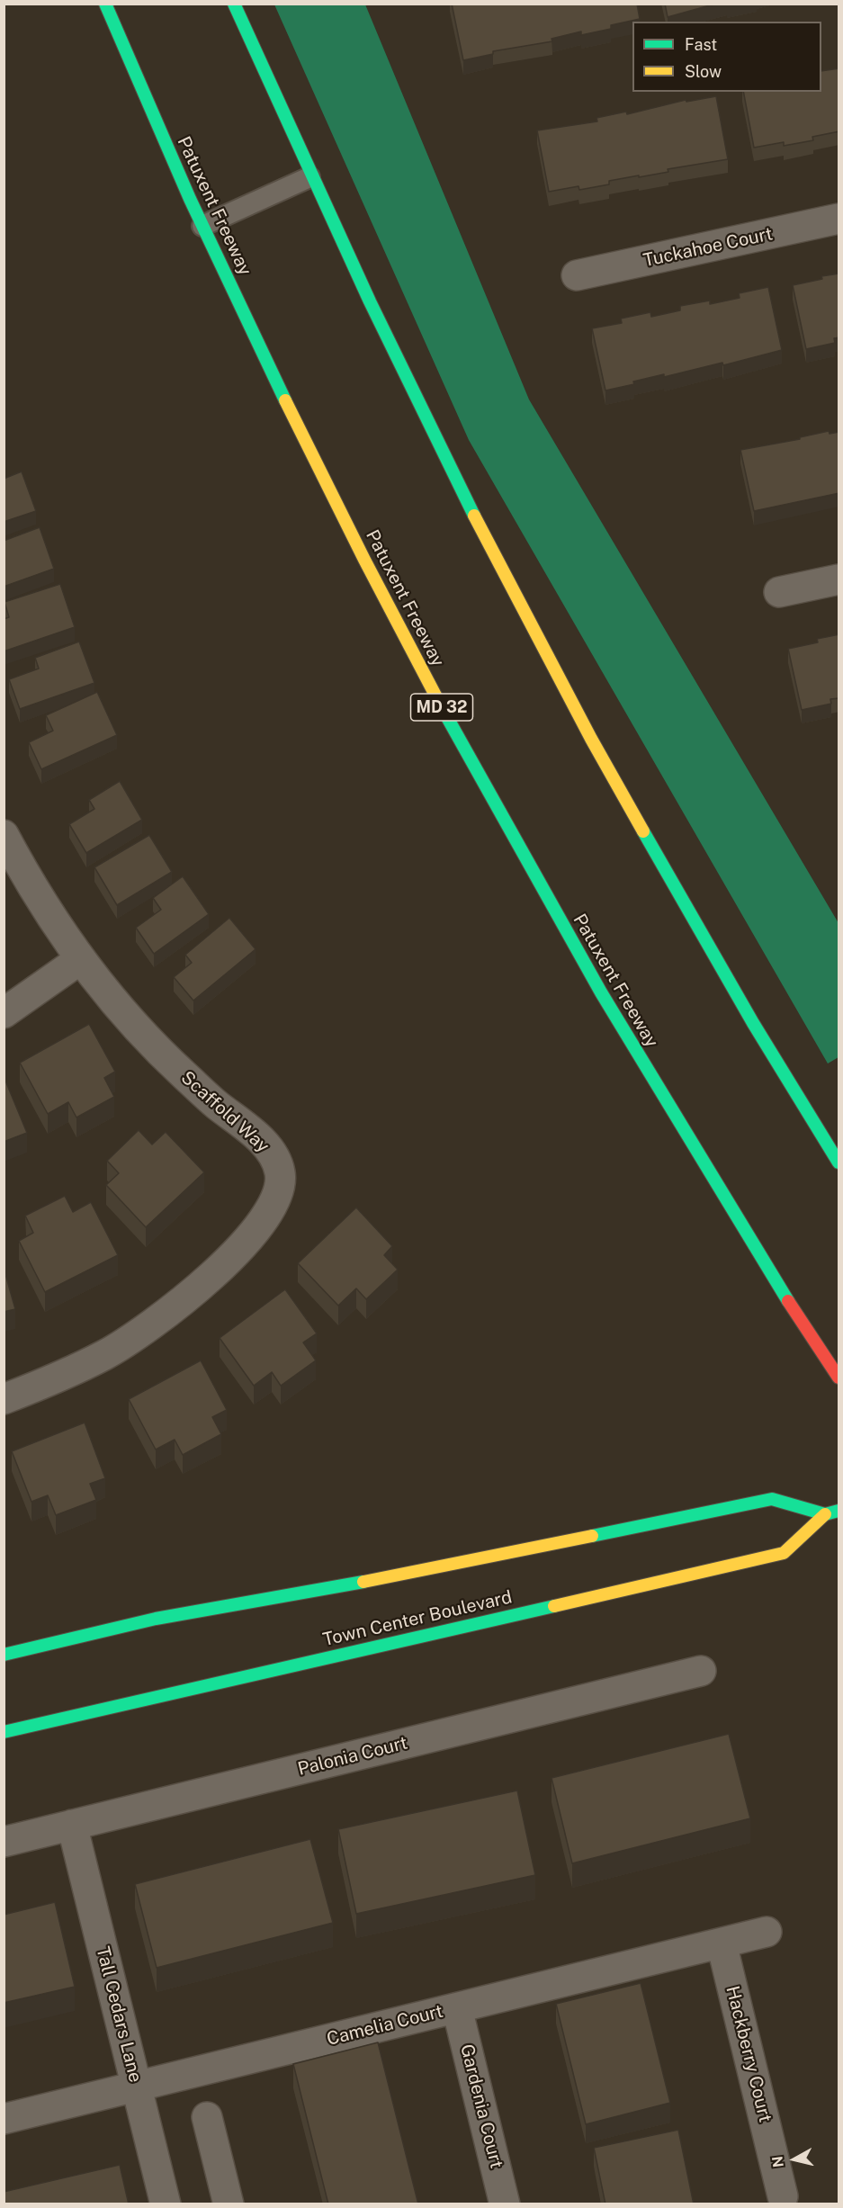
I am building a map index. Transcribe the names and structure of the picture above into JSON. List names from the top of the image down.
{
  "streets": {
    "main road": ["Patuxent Freeway", "MD 32", "Town Center Boulevard"],
    "street": [
      "Tuckahoe Court",
      "Scaffold Way",
      "Palonia Court",
      "Tall Cedars Lane",
      "Camelia Court",
      "Hackberry Court",
      "Gardenia Court"
    ]
  },
  "crossings": [
    ["Palonia Court", "Tall Cedars Lane"],
    ["Tall Cedars Lane", "Camelia Court"],
    ["Camelia Court", "Hackberry Court"],
    ["Camelia Court", "Gardenia Court"]
  ],
  "legend": ["Fast", "Slow"],
  "north": "left"
}
